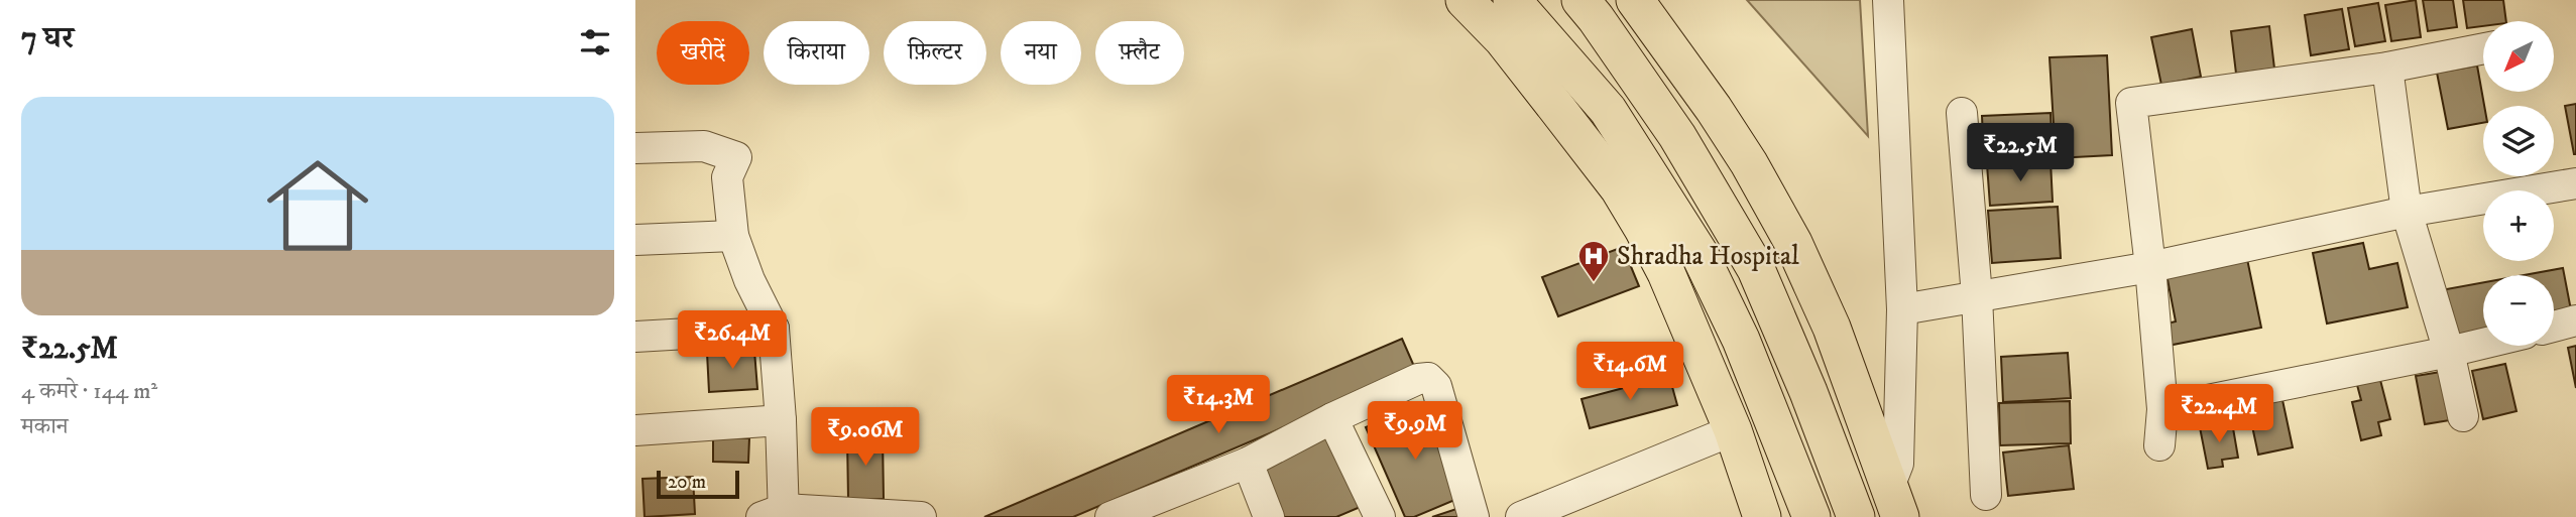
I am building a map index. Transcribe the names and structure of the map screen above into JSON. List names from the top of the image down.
{
  "places": {
    "hospital": ["Shradha Hospital"]
  },
  "scale_bar": "20 m",
  "north": "bottom left",
  "page": {
    "heading": "7 घर",
    "map_buttons": ["+", "−"],
    "chip": [
      "खरीदें",
      "किराया",
      "फ़िल्टर",
      "नया",
      "फ़्लैट"
    ],
    "list": [
      {
        "name": "₹22.5M",
        "note": "4 कमरे · 144 m² · मकान"
      }
    ],
    "price": [
      "₹22.5M",
      "₹26.4M",
      "₹14.6M",
      "₹14.3M",
      "₹22.4M",
      "₹9.9M",
      "₹9.06M"
    ],
    "scale": "20 m"
  }
}
